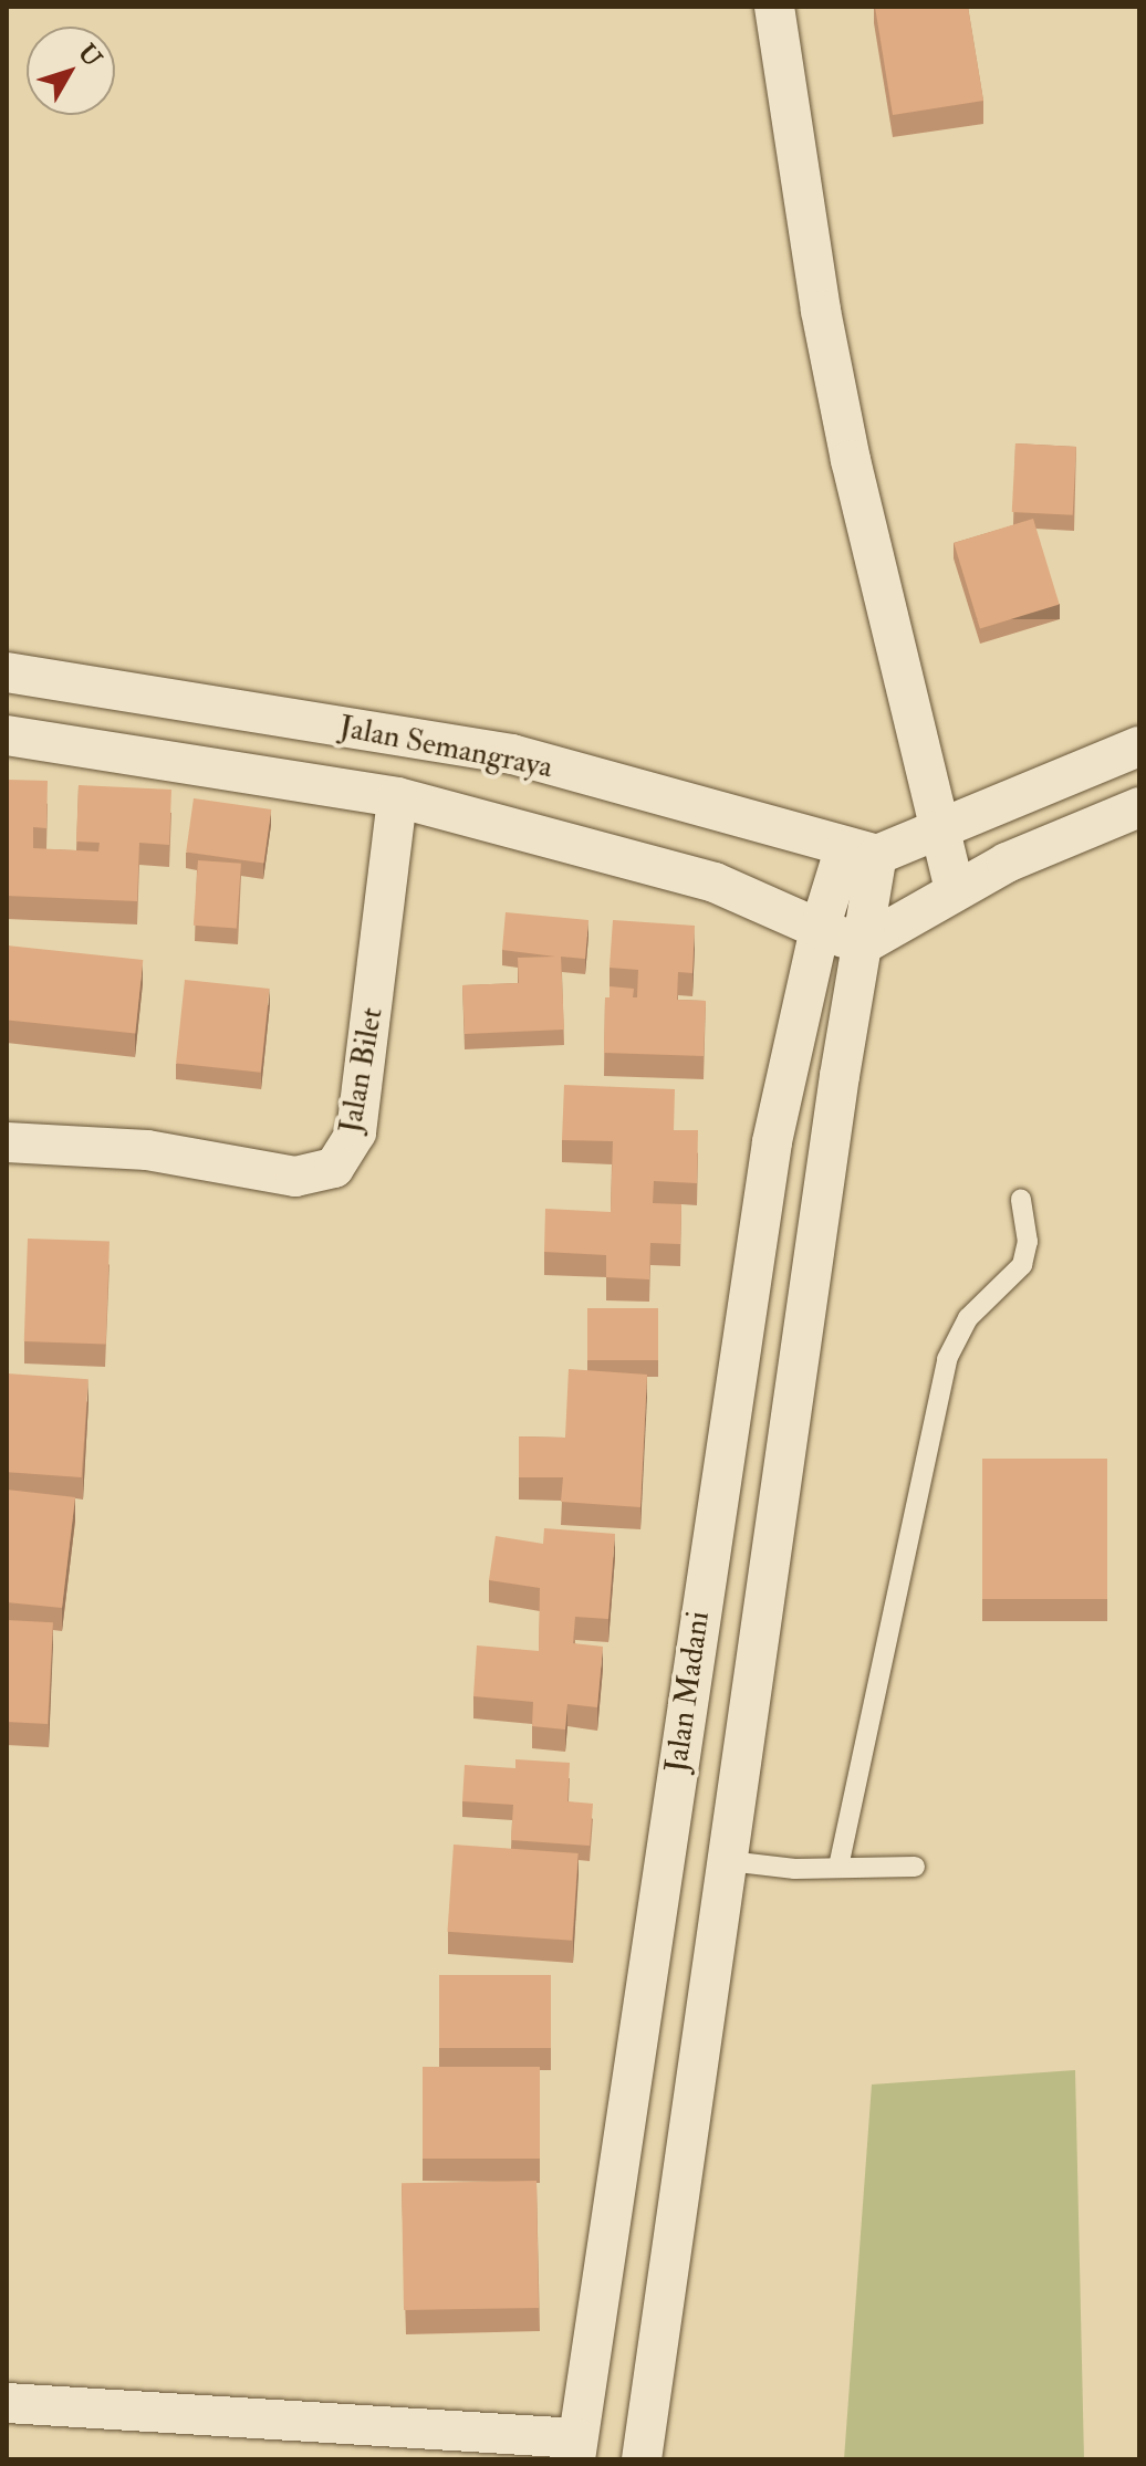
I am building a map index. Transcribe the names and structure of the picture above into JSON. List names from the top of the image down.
{
  "streets": {
    "street": ["Jalan Semangraya", "Jalan Bilet", "Jalan Madani"]
  },
  "crossings": [
    ["Jalan Semangraya", "Jalan Bilet"],
    ["Jalan Semangraya", "Jalan Madani"]
  ],
  "north": "top right"
}
